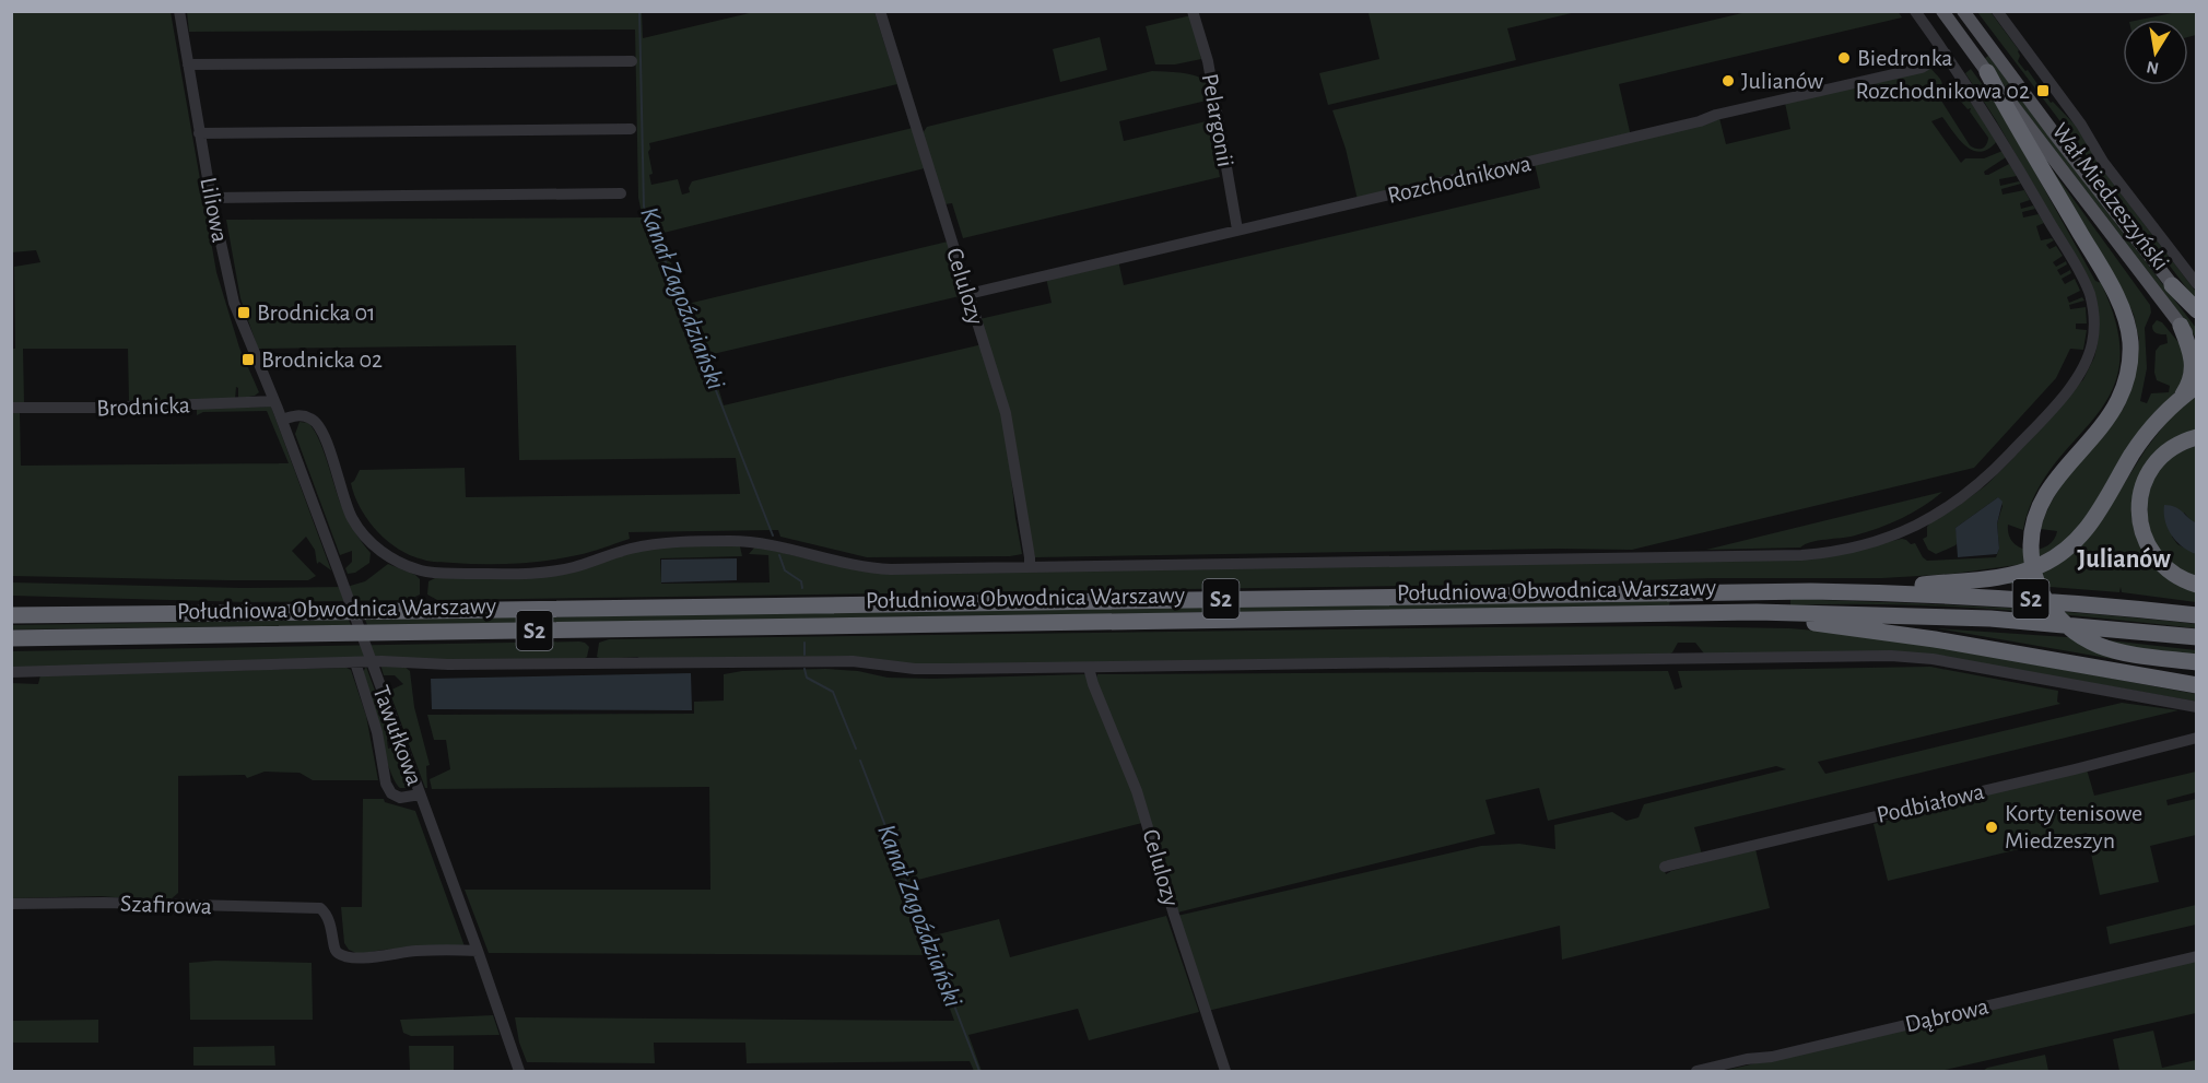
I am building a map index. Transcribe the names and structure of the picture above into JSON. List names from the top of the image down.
{
  "streets": {
    "highway": ["Południowa Obwodnica Warszawy", "S2"],
    "main road": ["Wał Miedzeszyński"],
    "street": [
      "Pelargonii",
      "Rozchodnikowa",
      "Liliowa",
      "Celulozy",
      "Brodnicka",
      "Tawułkowa",
      "Podbiałowa",
      "Szafirowa",
      "Dąbrowa"
    ]
  },
  "crossings": [
    ["Pelargonii", "Rozchodnikowa"],
    ["Rozchodnikowa", "Celulozy"],
    ["Liliowa", "Brodnicka"],
    ["Liliowa", "Tawułkowa"],
    ["Brodnicka", "Tawułkowa"],
    ["Tawułkowa", "Szafirowa"]
  ],
  "districts": ["Julianów"],
  "water": ["Kanał Zagoździański"],
  "places": {
    "other": ["Biedronka", "Julianów", "Korty tenisowe Miedzeszyn"],
    "transit": ["Rozchodnikowa 02", "Brodnicka 01", "Brodnicka 02"]
  },
  "north": "bottom"
}
